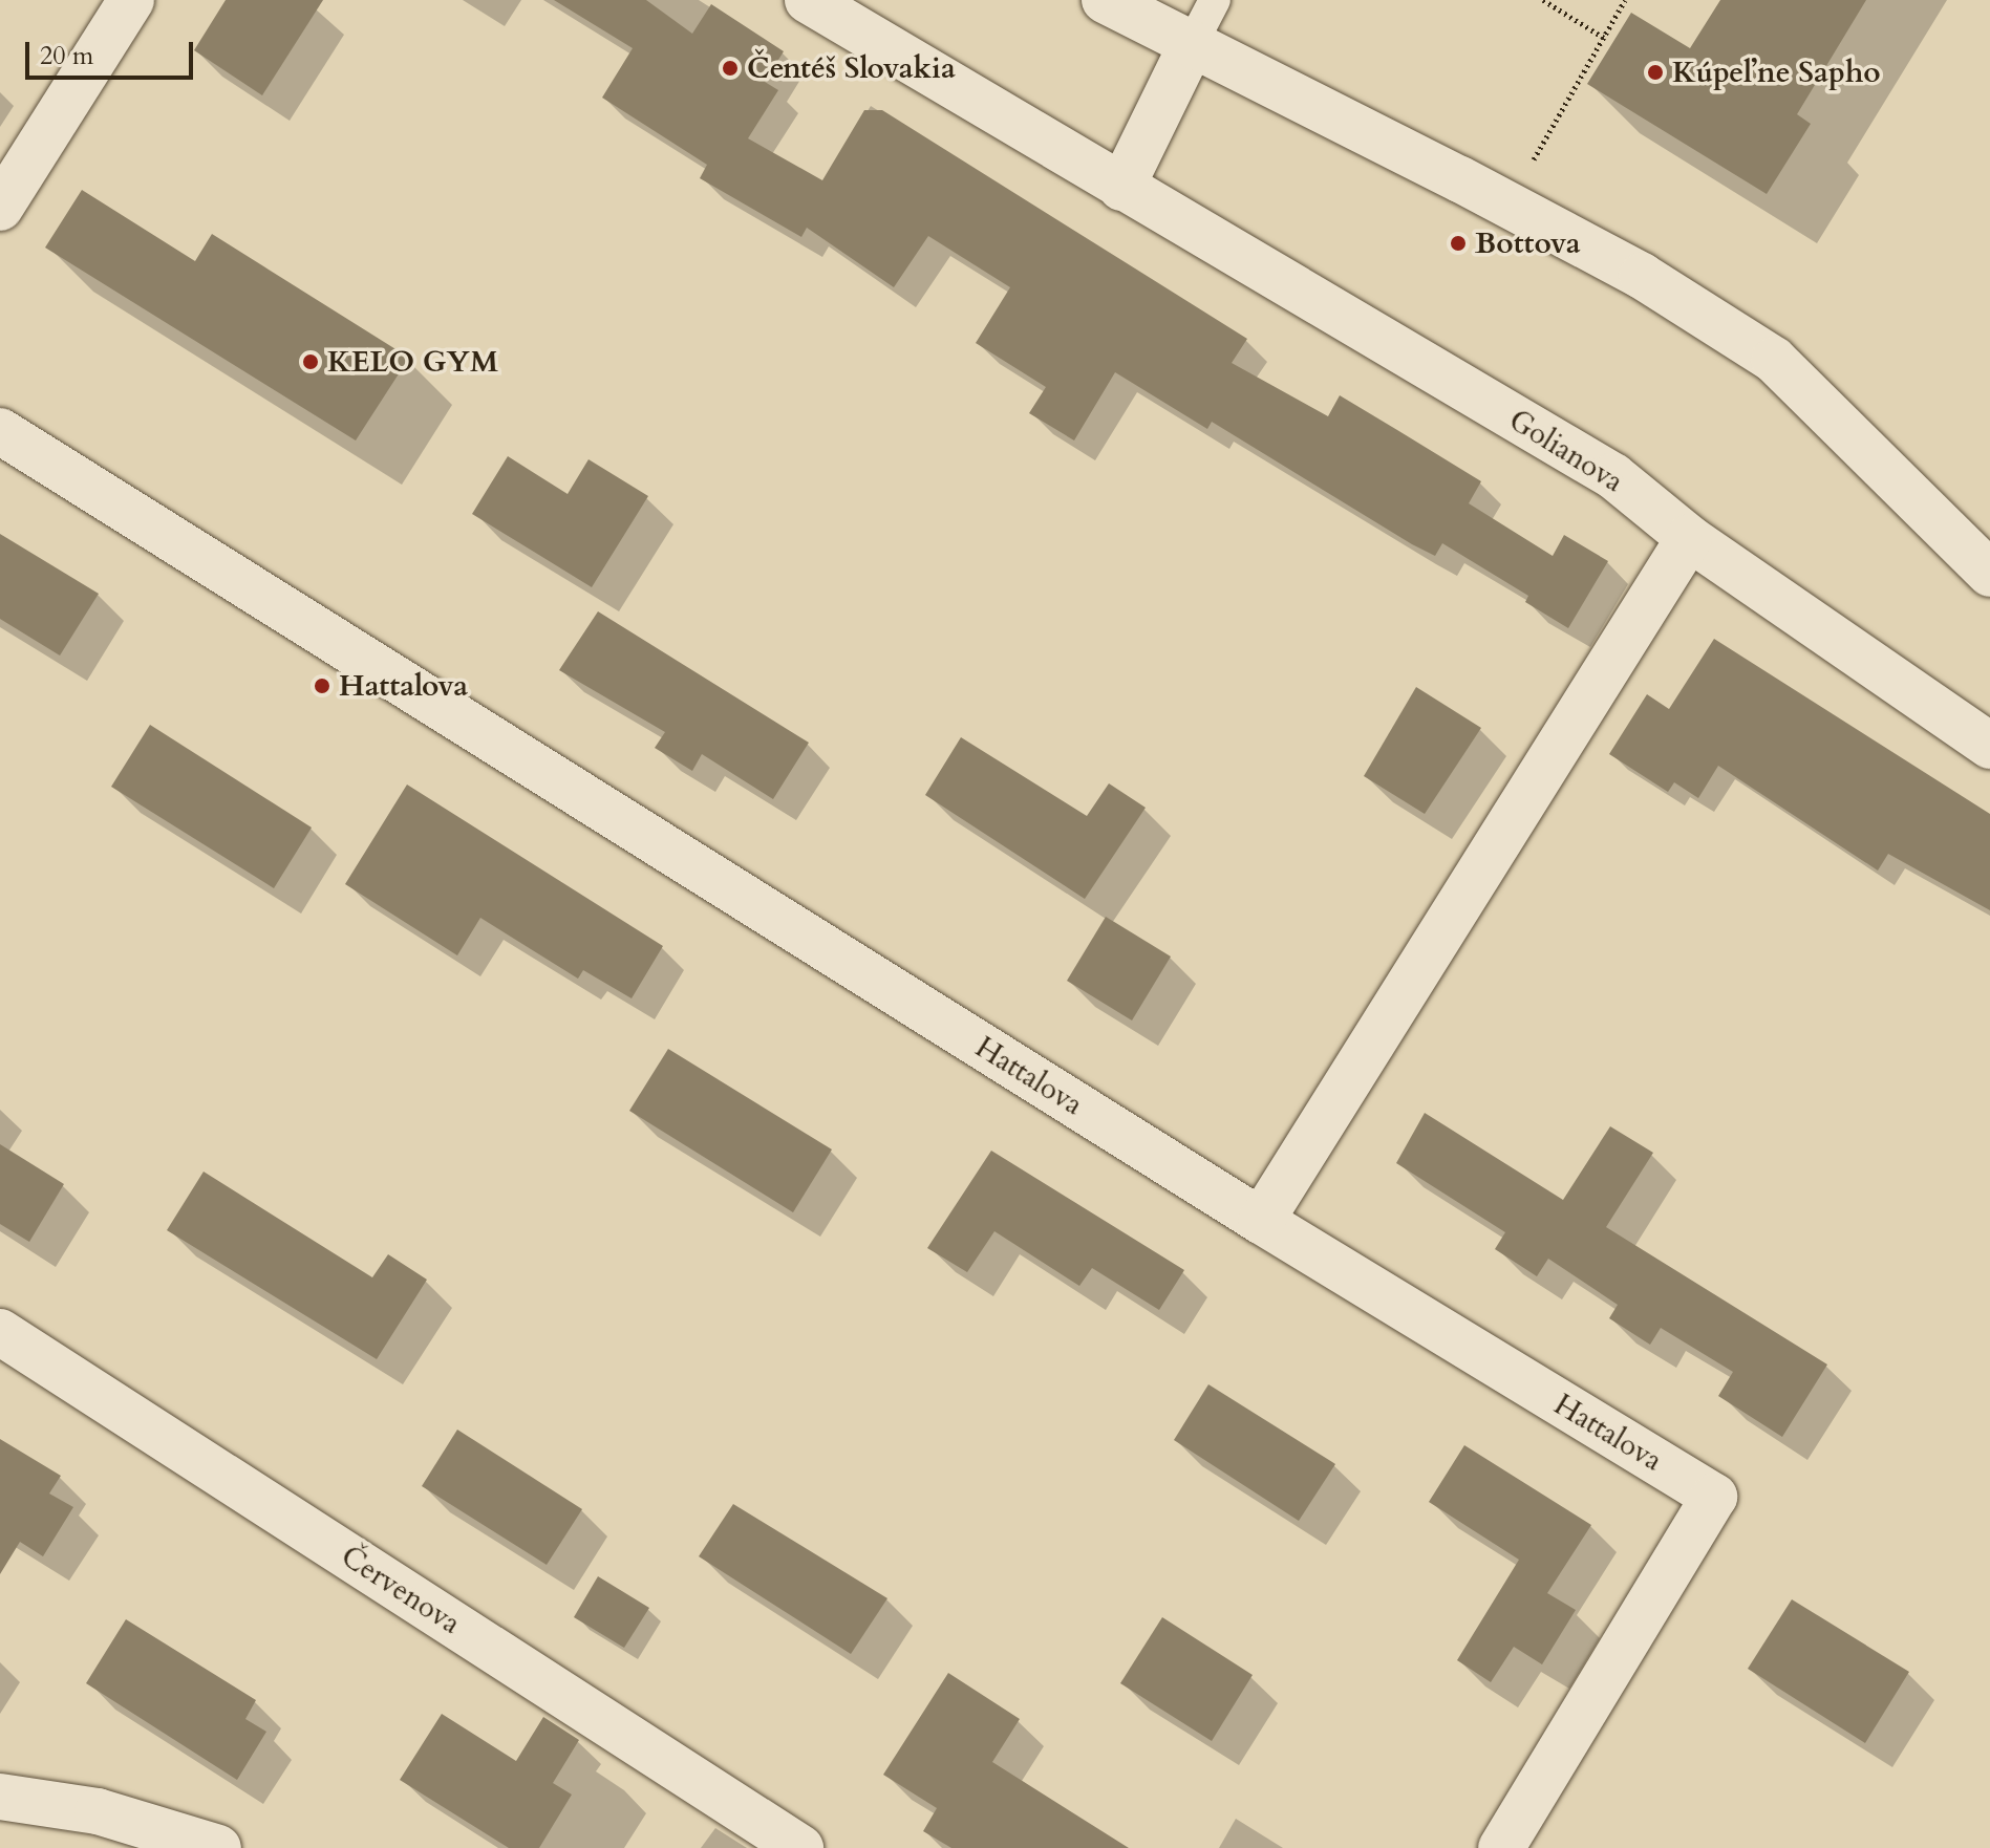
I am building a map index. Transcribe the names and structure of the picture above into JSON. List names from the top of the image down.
{
  "streets": {
    "street": ["Golianova", "Hattalova", "Červenova"]
  },
  "places": [
    "Čentéš Slovakia",
    "Kúpeľne Sapho",
    "Bottova",
    "KELO GYM",
    "Hattalova"
  ],
  "scale_bar": "20 m"
}
